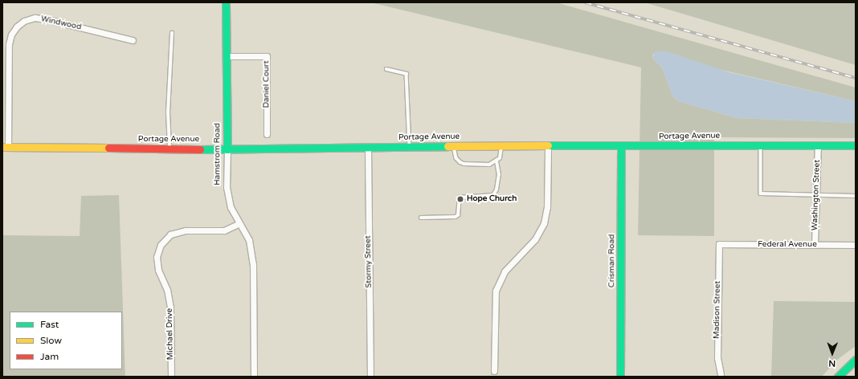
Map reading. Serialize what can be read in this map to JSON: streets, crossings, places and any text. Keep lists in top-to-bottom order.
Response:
{
  "streets": {
    "street": [
      "Windwood",
      "Daniel Court",
      "Portage Avenue",
      "Hamstrom Road",
      "Washington Street",
      "Federal Avenue",
      "Crisman Road",
      "Stormy Street",
      "Madison Street",
      "Michael Drive"
    ]
  },
  "crossings": [
    ["Windwood", "Portage Avenue"],
    ["Daniel Court", "Hamstrom Road"],
    ["Portage Avenue", "Hamstrom Road"],
    ["Portage Avenue", "Washington Street"],
    ["Portage Avenue", "Crisman Road"],
    ["Portage Avenue", "Stormy Street"],
    ["Hamstrom Road", "Michael Drive"],
    ["Washington Street", "Federal Avenue"],
    ["Federal Avenue", "Madison Street"]
  ],
  "places": ["Hope Church"],
  "legend": ["Fast", "Slow", "Jam"],
  "north": "bottom"
}
